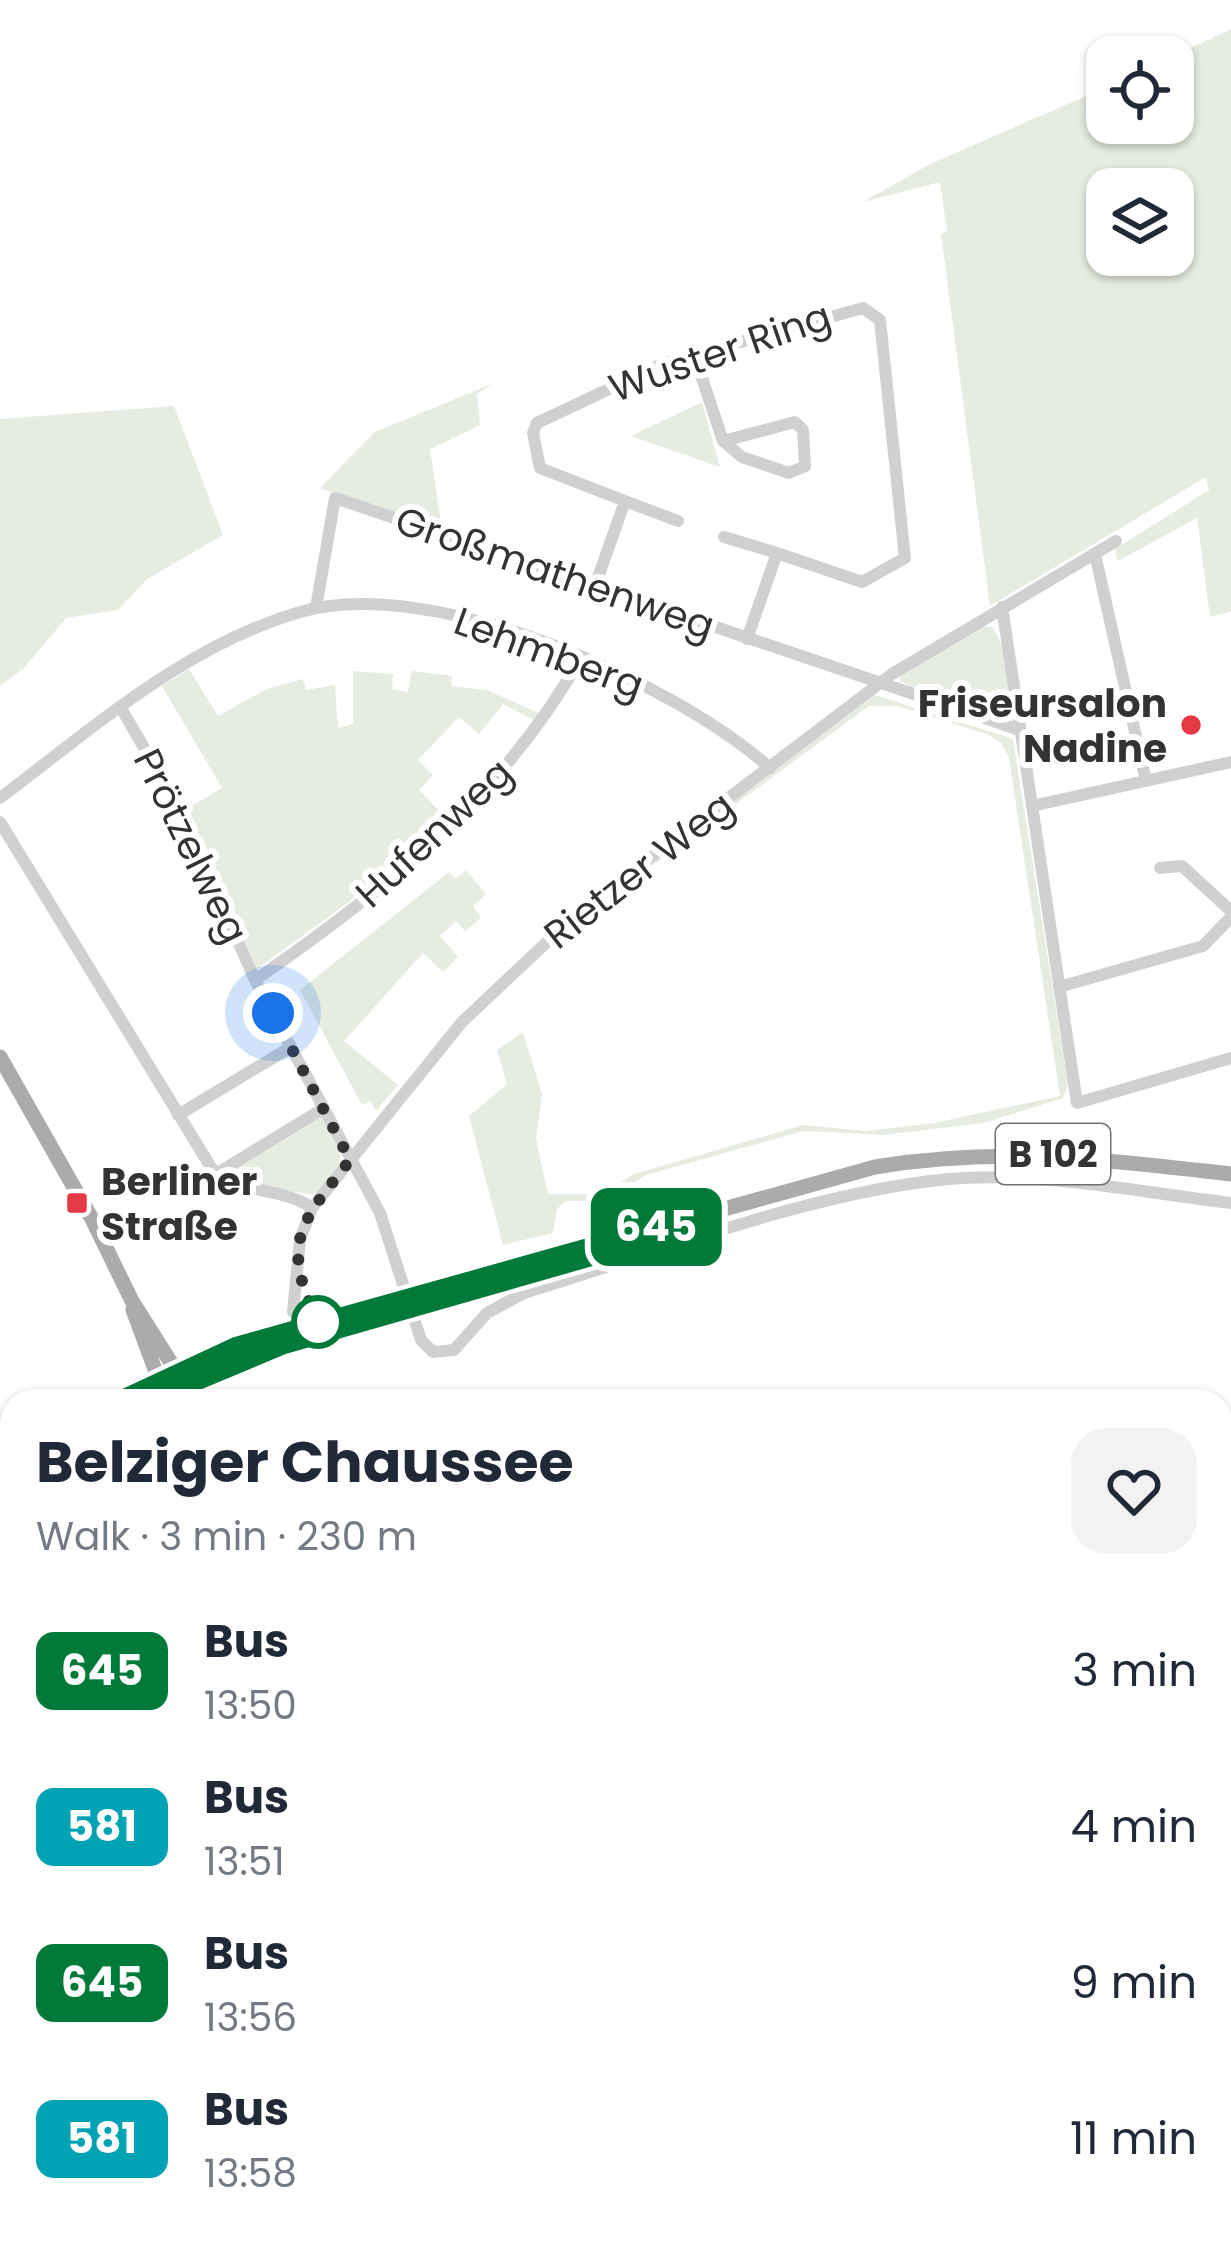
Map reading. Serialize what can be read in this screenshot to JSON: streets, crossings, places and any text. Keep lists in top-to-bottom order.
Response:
{
  "streets": {
    "main road": ["B 102"],
    "street": [
      "Wuster Ring",
      "Großmathenweg",
      "Lehmberg",
      "Hufenweg",
      "Prötzelweg",
      "Rietzer Weg"
    ]
  },
  "crossings": [
    ["Großmathenweg", "Lehmberg"],
    ["Großmathenweg", "Rietzer Weg"],
    ["Lehmberg", "Hufenweg"],
    ["Lehmberg", "Prötzelweg"],
    ["Lehmberg", "Rietzer Weg"],
    ["Hufenweg", "Prötzelweg"],
    ["Prötzelweg", "Rietzer Weg"],
    ["Prötzelweg", "B 102"]
  ],
  "places": {
    "other": ["Friseursalon Nadine"],
    "transit": ["Berliner Straße"]
  },
  "lines": ["bus line 645"],
  "page": {
    "on_map": "645",
    "heading": ["Belziger Chaussee", "Walk · 3 min · 230 m"],
    "list": [
      {
        "mark": "645",
        "name": "Bus",
        "note": "13:50",
        "value": "3 min"
      },
      {
        "mark": "581",
        "name": "Bus",
        "note": "13:51",
        "value": "4 min"
      },
      {
        "mark": "645",
        "name": "Bus",
        "note": "13:56",
        "value": "9 min"
      },
      {
        "mark": "581",
        "name": "Bus",
        "note": "13:58",
        "value": "11 min"
      }
    ]
  }
}
